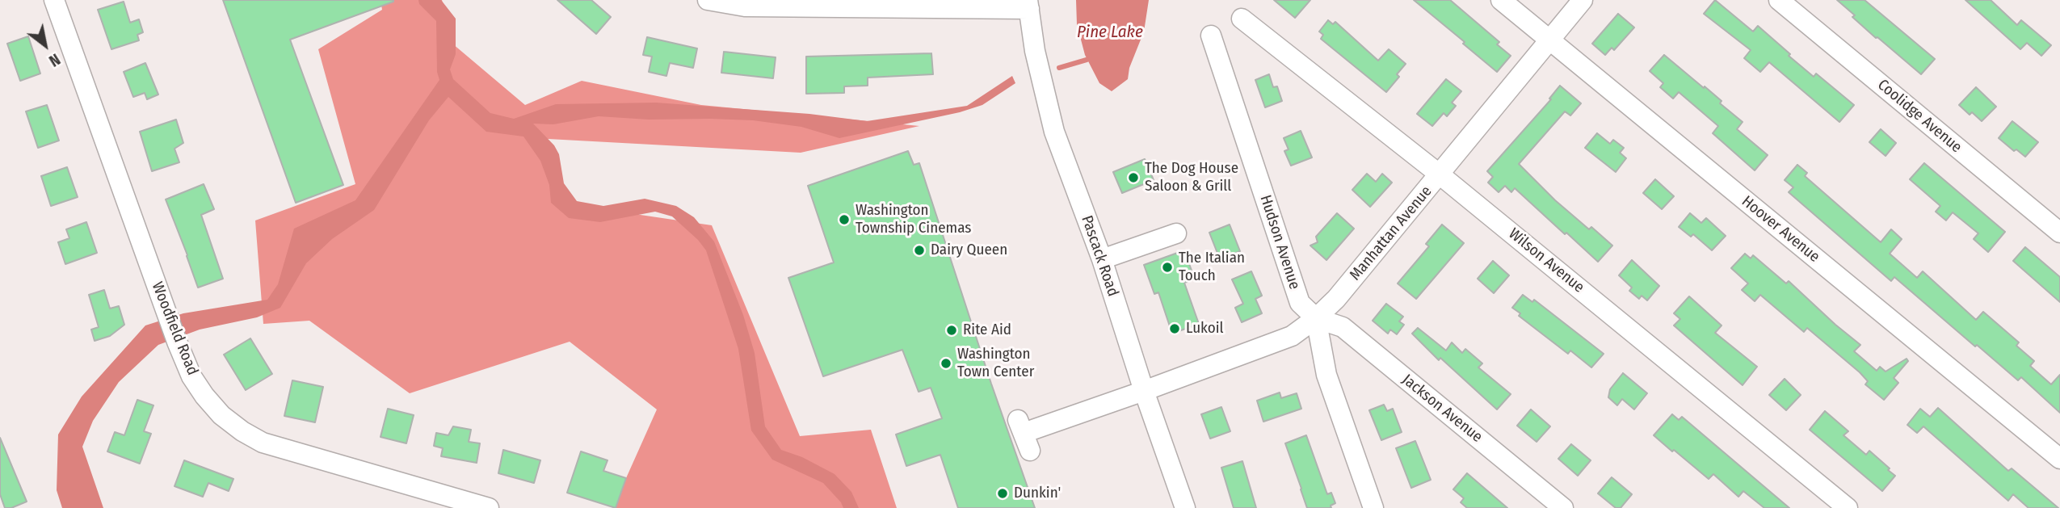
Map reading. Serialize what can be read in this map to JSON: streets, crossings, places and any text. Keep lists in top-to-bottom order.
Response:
{
  "streets": {
    "street": [
      "Coolidge Avenue",
      "Hoover Avenue",
      "Manhattan Avenue",
      "Hudson Avenue",
      "Pascack Road",
      "Wilson Avenue",
      "Woodfield Road",
      "Jackson Avenue"
    ]
  },
  "crossings": [
    ["Hoover Avenue", "Manhattan Avenue"],
    ["Manhattan Avenue", "Hudson Avenue"],
    ["Manhattan Avenue", "Pascack Road"],
    ["Manhattan Avenue", "Wilson Avenue"],
    ["Manhattan Avenue", "Jackson Avenue"],
    ["Hudson Avenue", "Jackson Avenue"]
  ],
  "water": ["Pine Lake"],
  "places": [
    "The Dog House Saloon & Grill",
    "Washington Township Cinemas",
    "Dairy Queen",
    "The Italian Touch",
    "Lukoil",
    "Rite Aid",
    "Washington Town Center",
    "Dunkin'"
  ],
  "north": "bottom right"
}
